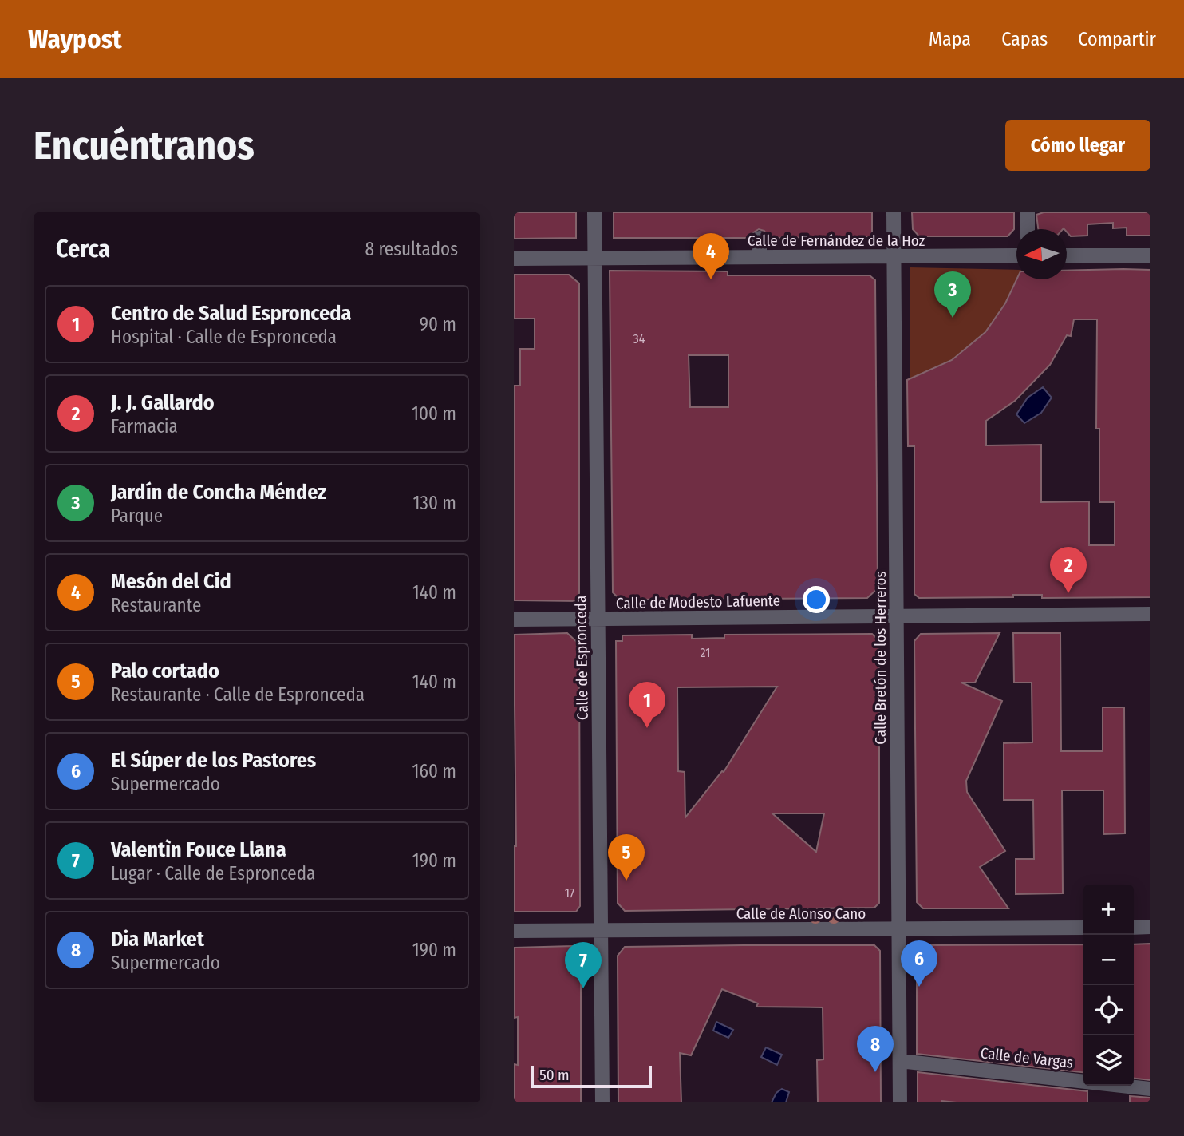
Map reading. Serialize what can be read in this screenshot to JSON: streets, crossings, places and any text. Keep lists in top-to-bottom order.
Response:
{
  "streets": {
    "street": [
      "Calle de Fernández de la Hoz",
      "Calle de Modesto Lafuente",
      "Calle de Espronceda",
      "Calle Bretón de los Herreros",
      "Calle de Alonso Cano",
      "Calle de Vargas"
    ]
  },
  "crossings": [
    ["Calle de Fernández de la Hoz", "Calle de Espronceda"],
    ["Calle de Fernández de la Hoz", "Calle Bretón de los Herreros"],
    ["Calle de Modesto Lafuente", "Calle de Espronceda"],
    ["Calle de Modesto Lafuente", "Calle Bretón de los Herreros"],
    ["Calle de Espronceda", "Calle de Alonso Cano"],
    ["Calle Bretón de los Herreros", "Calle de Alonso Cano"],
    ["Calle Bretón de los Herreros", "Calle de Vargas"]
  ],
  "house_numbers": ["34", "21", "17"],
  "scale_bar": "50 m",
  "north": "left",
  "page": {
    "header": "Waypost",
    "nav": ["Mapa", "Capas", "Compartir"],
    "buttons": "Cómo llegar",
    "title": "Encuéntranos",
    "heading": ["Cerca", "8 resultados"],
    "pins": [
      "4",
      "3",
      "2",
      "1",
      "5",
      "6",
      "7",
      "8"
    ],
    "list": [
      {
        "mark": "1",
        "name": "Centro de Salud Espronceda",
        "note": "Hospital · Calle de Espronceda",
        "value": "90 m"
      },
      {
        "mark": "2",
        "name": "J. J. Gallardo",
        "note": "Farmacia",
        "value": "100 m"
      },
      {
        "mark": "3",
        "name": "Jardín de Concha Méndez",
        "note": "Parque",
        "value": "130 m"
      },
      {
        "mark": "4",
        "name": "Mesón del Cid",
        "note": "Restaurante",
        "value": "140 m"
      },
      {
        "mark": "5",
        "name": "Palo cortado",
        "note": "Restaurante · Calle de Espronceda",
        "value": "140 m"
      },
      {
        "mark": "6",
        "name": "El Súper de los Pastores",
        "note": "Supermercado",
        "value": "160 m"
      },
      {
        "mark": "7",
        "name": "Valentìn Fouce Llana",
        "note": "Lugar · Calle de Espronceda",
        "value": "190 m"
      },
      {
        "mark": "8",
        "name": "Dia Market",
        "note": "Supermercado",
        "value": "190 m"
      }
    ],
    "map_buttons": ["+", "−"],
    "scale": "50 m"
  }
}
